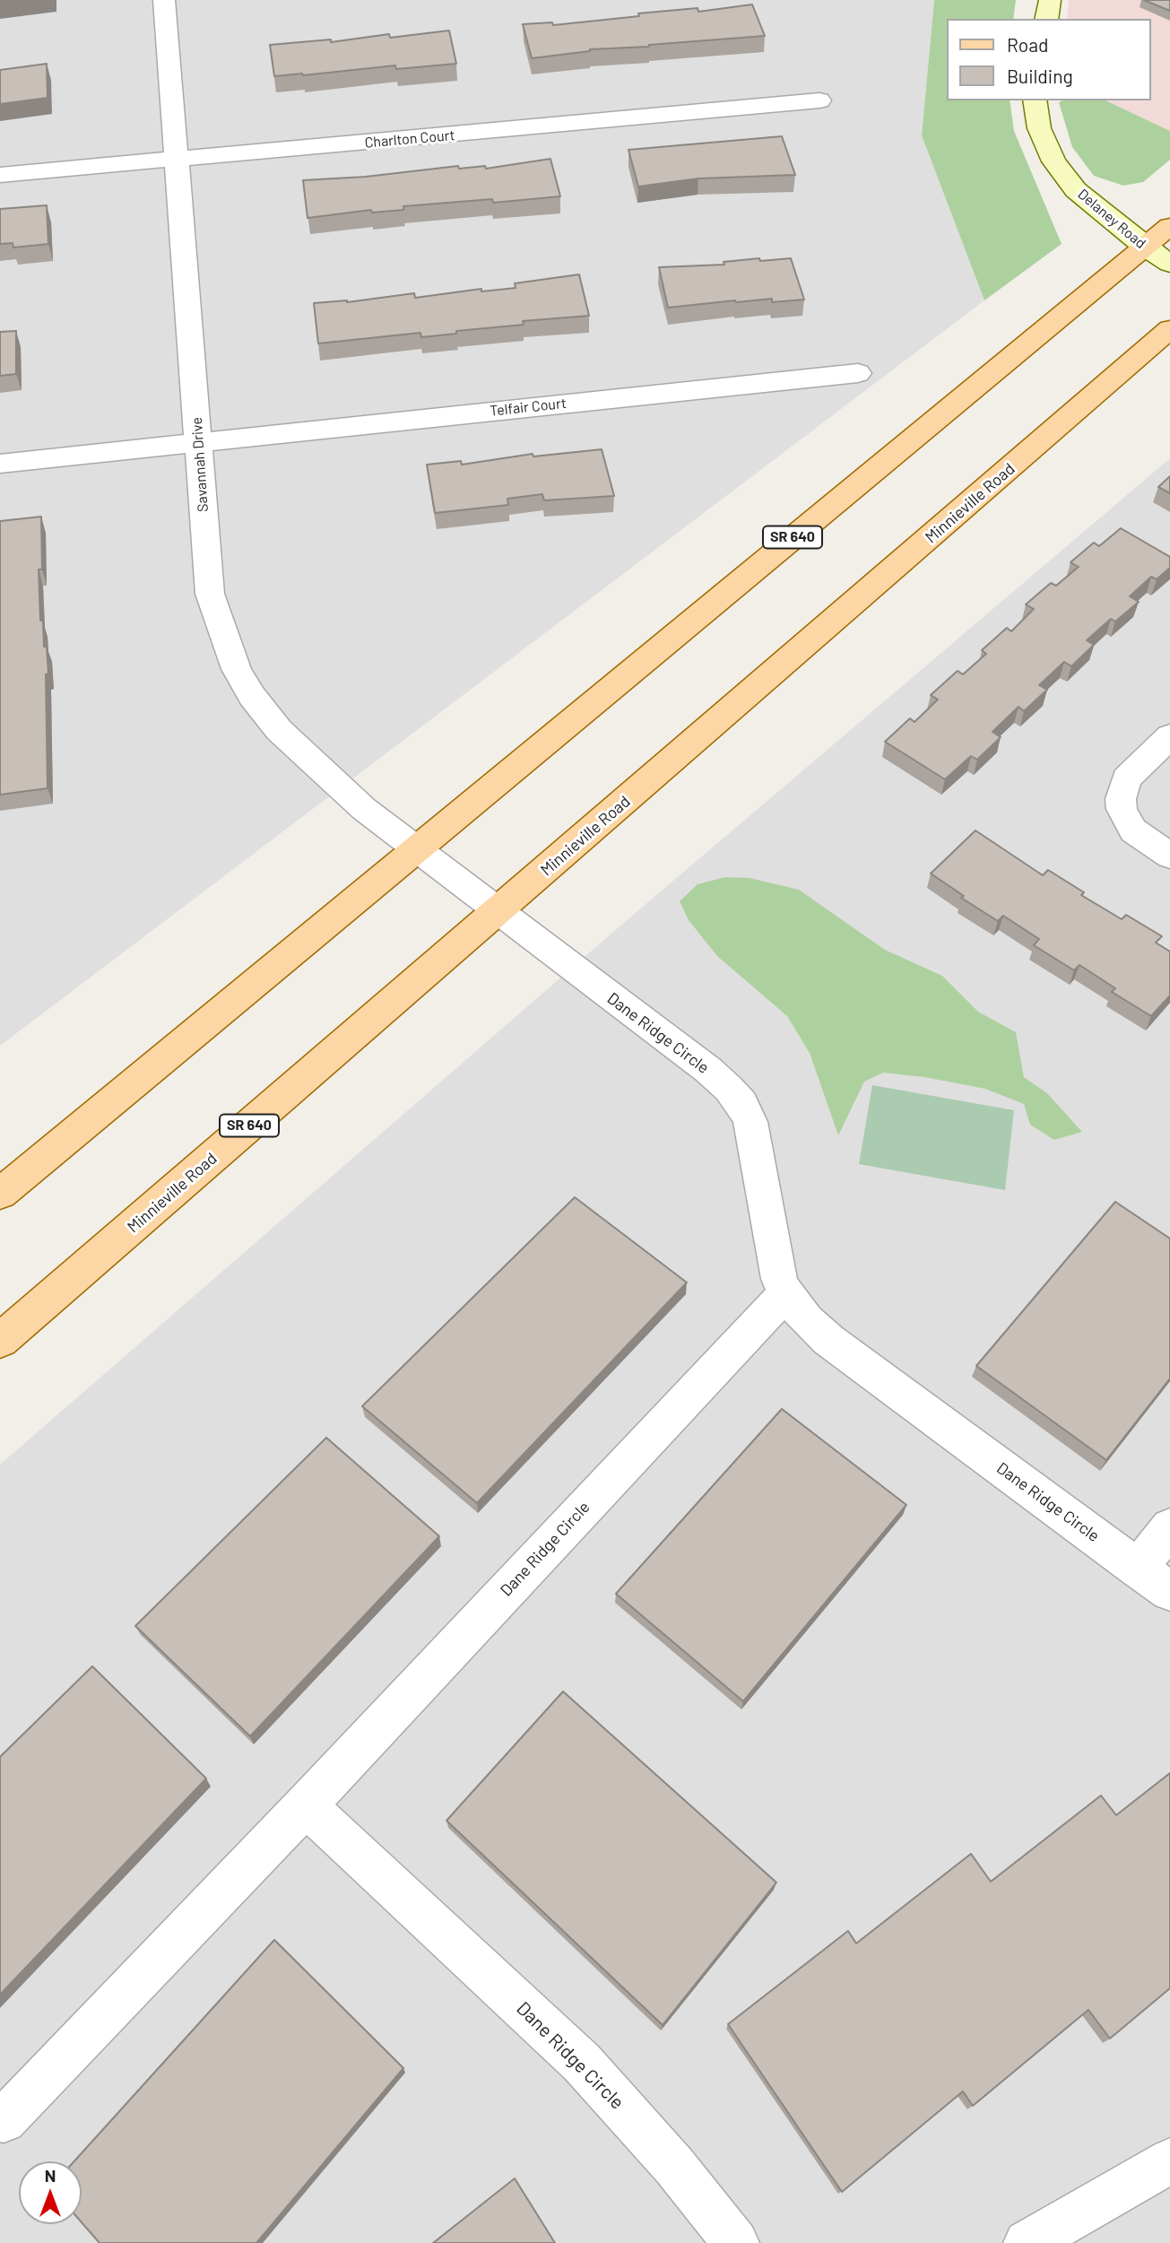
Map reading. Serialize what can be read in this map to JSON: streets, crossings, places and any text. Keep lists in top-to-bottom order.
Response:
{
  "streets": {
    "main road": ["Minnieville Road", "SR 640"],
    "street": [
      "Charlton Court",
      "Delaney Road",
      "Telfair Court",
      "Savannah Drive",
      "Dane Ridge Circle"
    ]
  },
  "crossings": [
    ["Charlton Court", "Savannah Drive"],
    ["Delaney Road", "SR 640"],
    ["Telfair Court", "Savannah Drive"],
    ["Savannah Drive", "SR 640"],
    ["Savannah Drive", "Dane Ridge Circle"],
    ["Minnieville Road", "Dane Ridge Circle"],
    ["SR 640", "Dane Ridge Circle"]
  ],
  "legend": ["Road", "Building"],
  "north": "top"
}
